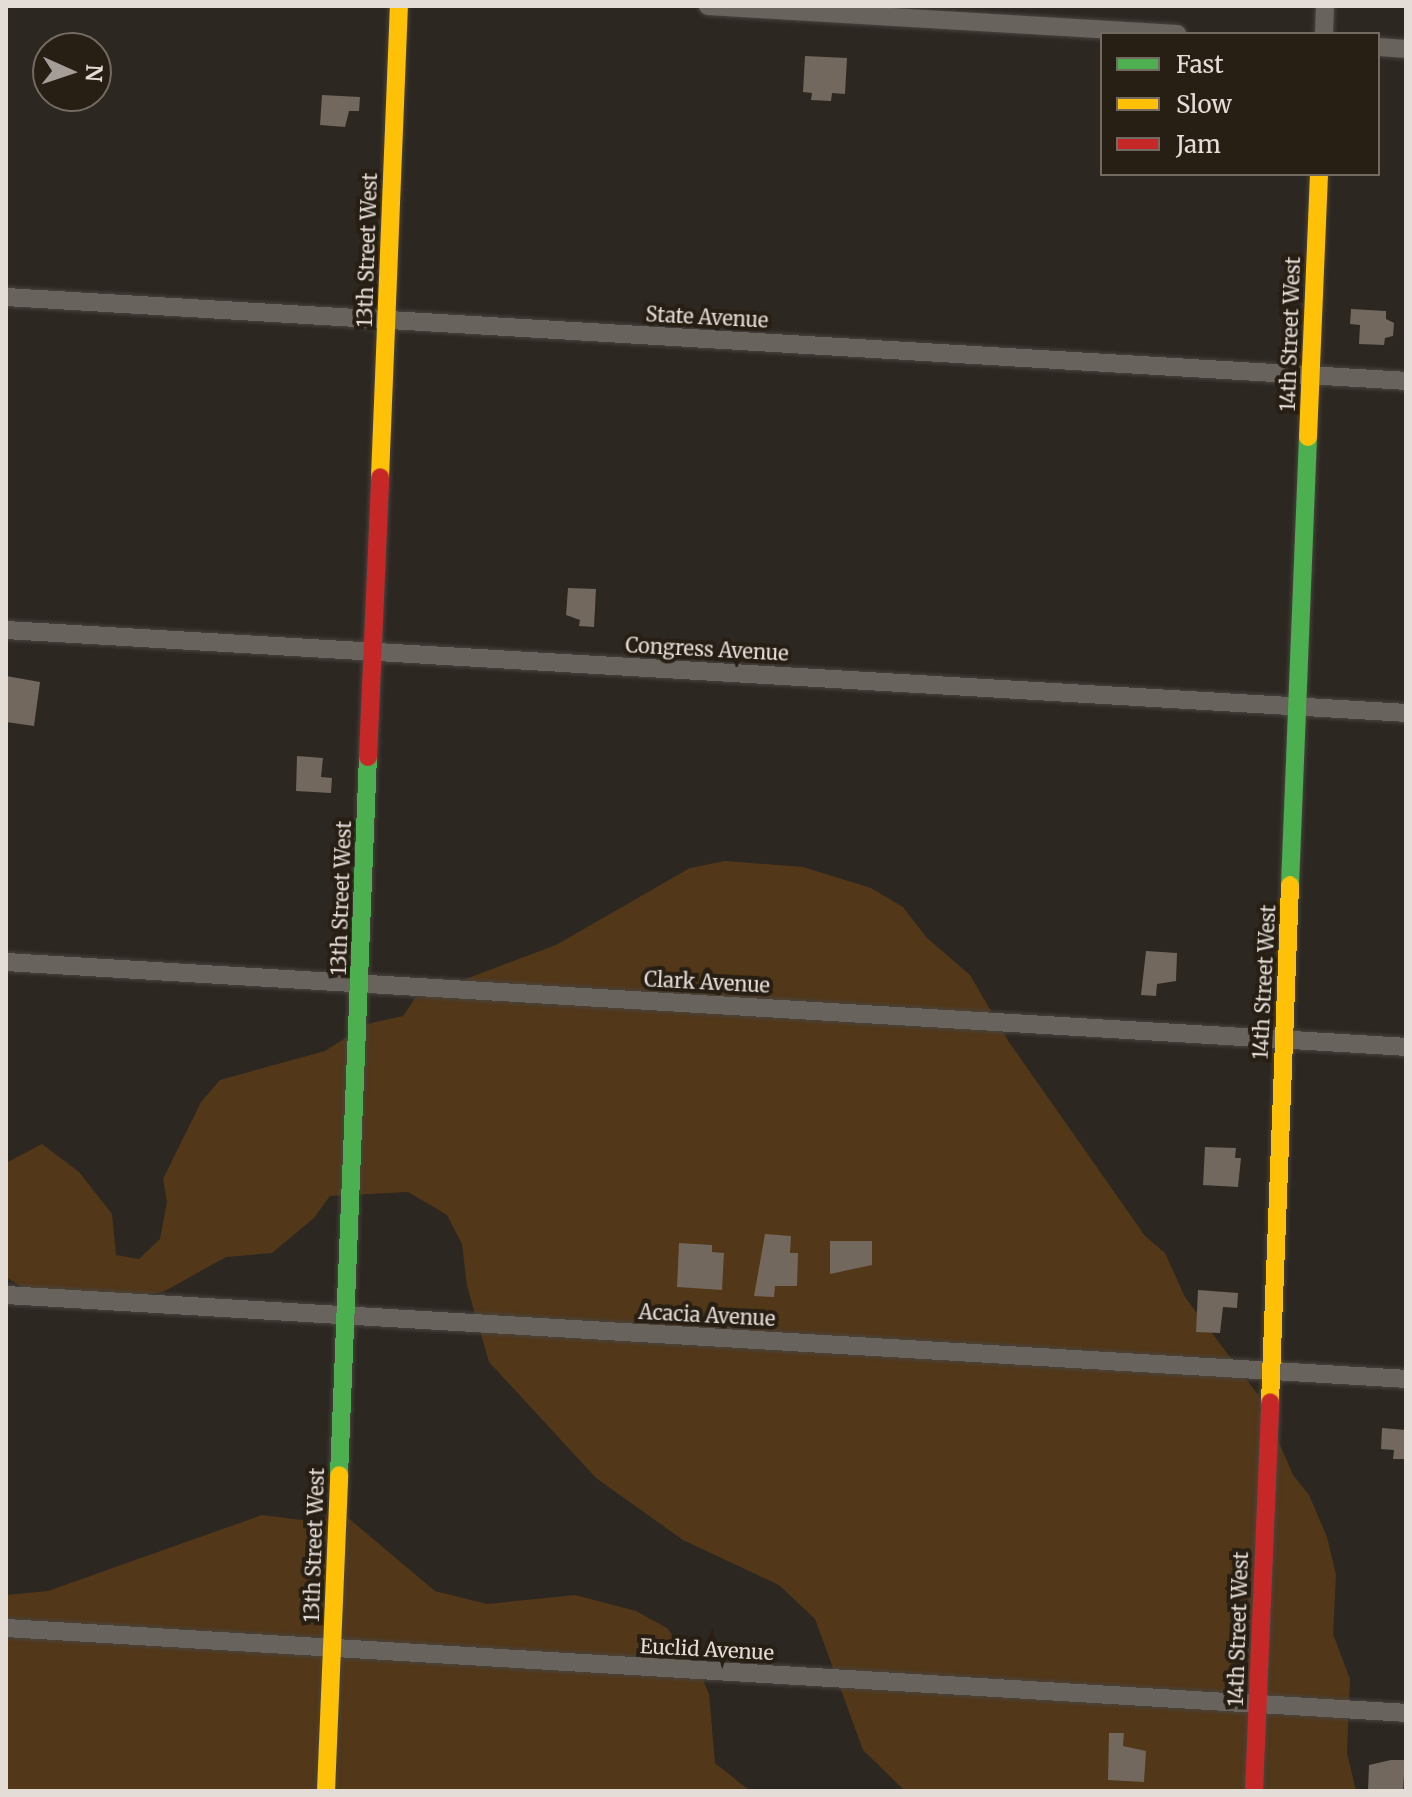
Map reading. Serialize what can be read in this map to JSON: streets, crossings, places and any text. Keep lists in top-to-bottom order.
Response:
{
  "streets": {
    "street": [
      "13th Street West",
      "State Avenue",
      "14th Street West",
      "Congress Avenue",
      "Clark Avenue",
      "Acacia Avenue",
      "Euclid Avenue"
    ]
  },
  "crossings": [
    ["13th Street West", "State Avenue"],
    ["13th Street West", "Congress Avenue"],
    ["13th Street West", "Clark Avenue"],
    ["13th Street West", "Acacia Avenue"],
    ["13th Street West", "Euclid Avenue"],
    ["State Avenue", "14th Street West"],
    ["14th Street West", "Congress Avenue"],
    ["14th Street West", "Clark Avenue"],
    ["14th Street West", "Acacia Avenue"],
    ["14th Street West", "Euclid Avenue"]
  ],
  "legend": ["Fast", "Slow", "Jam"],
  "north": "right"
}
